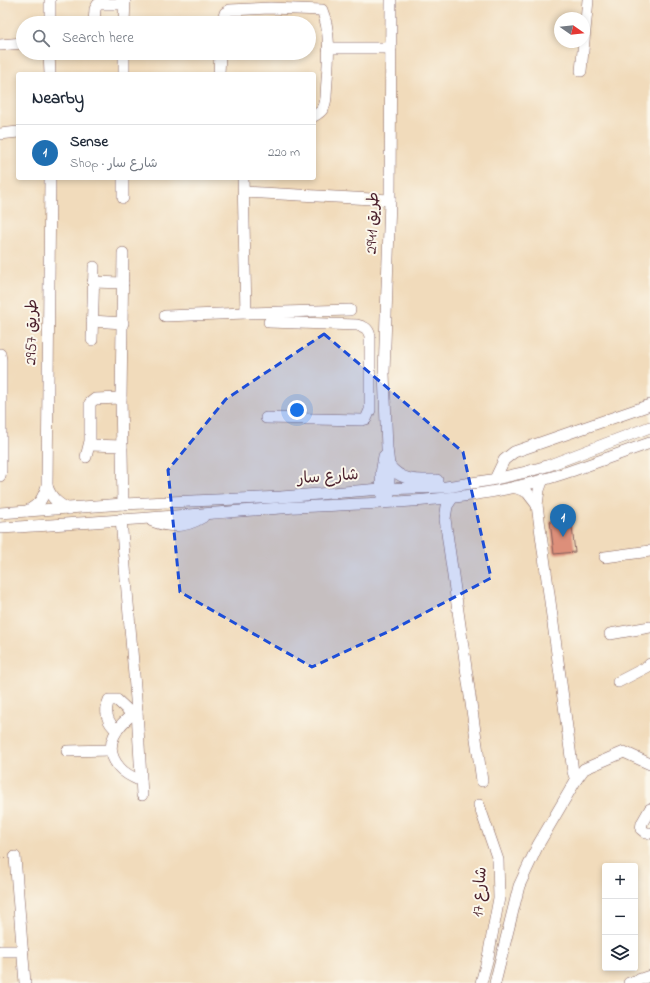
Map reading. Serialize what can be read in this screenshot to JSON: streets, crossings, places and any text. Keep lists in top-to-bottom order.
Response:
{
  "streets": {
    "street": [
      "طريق 2941",
      "طريق 2957",
      "شارع سار",
      "شارع 17"
    ]
  },
  "crossings": [
    ["طريق 2941", "شارع سار"],
    ["طريق 2957", "شارع سار"]
  ],
  "north": "right",
  "page": {
    "search": "Search here",
    "heading": "Nearby",
    "list": [
      {
        "mark": "1",
        "name": "Sense",
        "note": "Shop · شارع سار",
        "value": "220 m"
      }
    ],
    "pins": "1",
    "map_buttons": ["+", "−"]
  }
}
